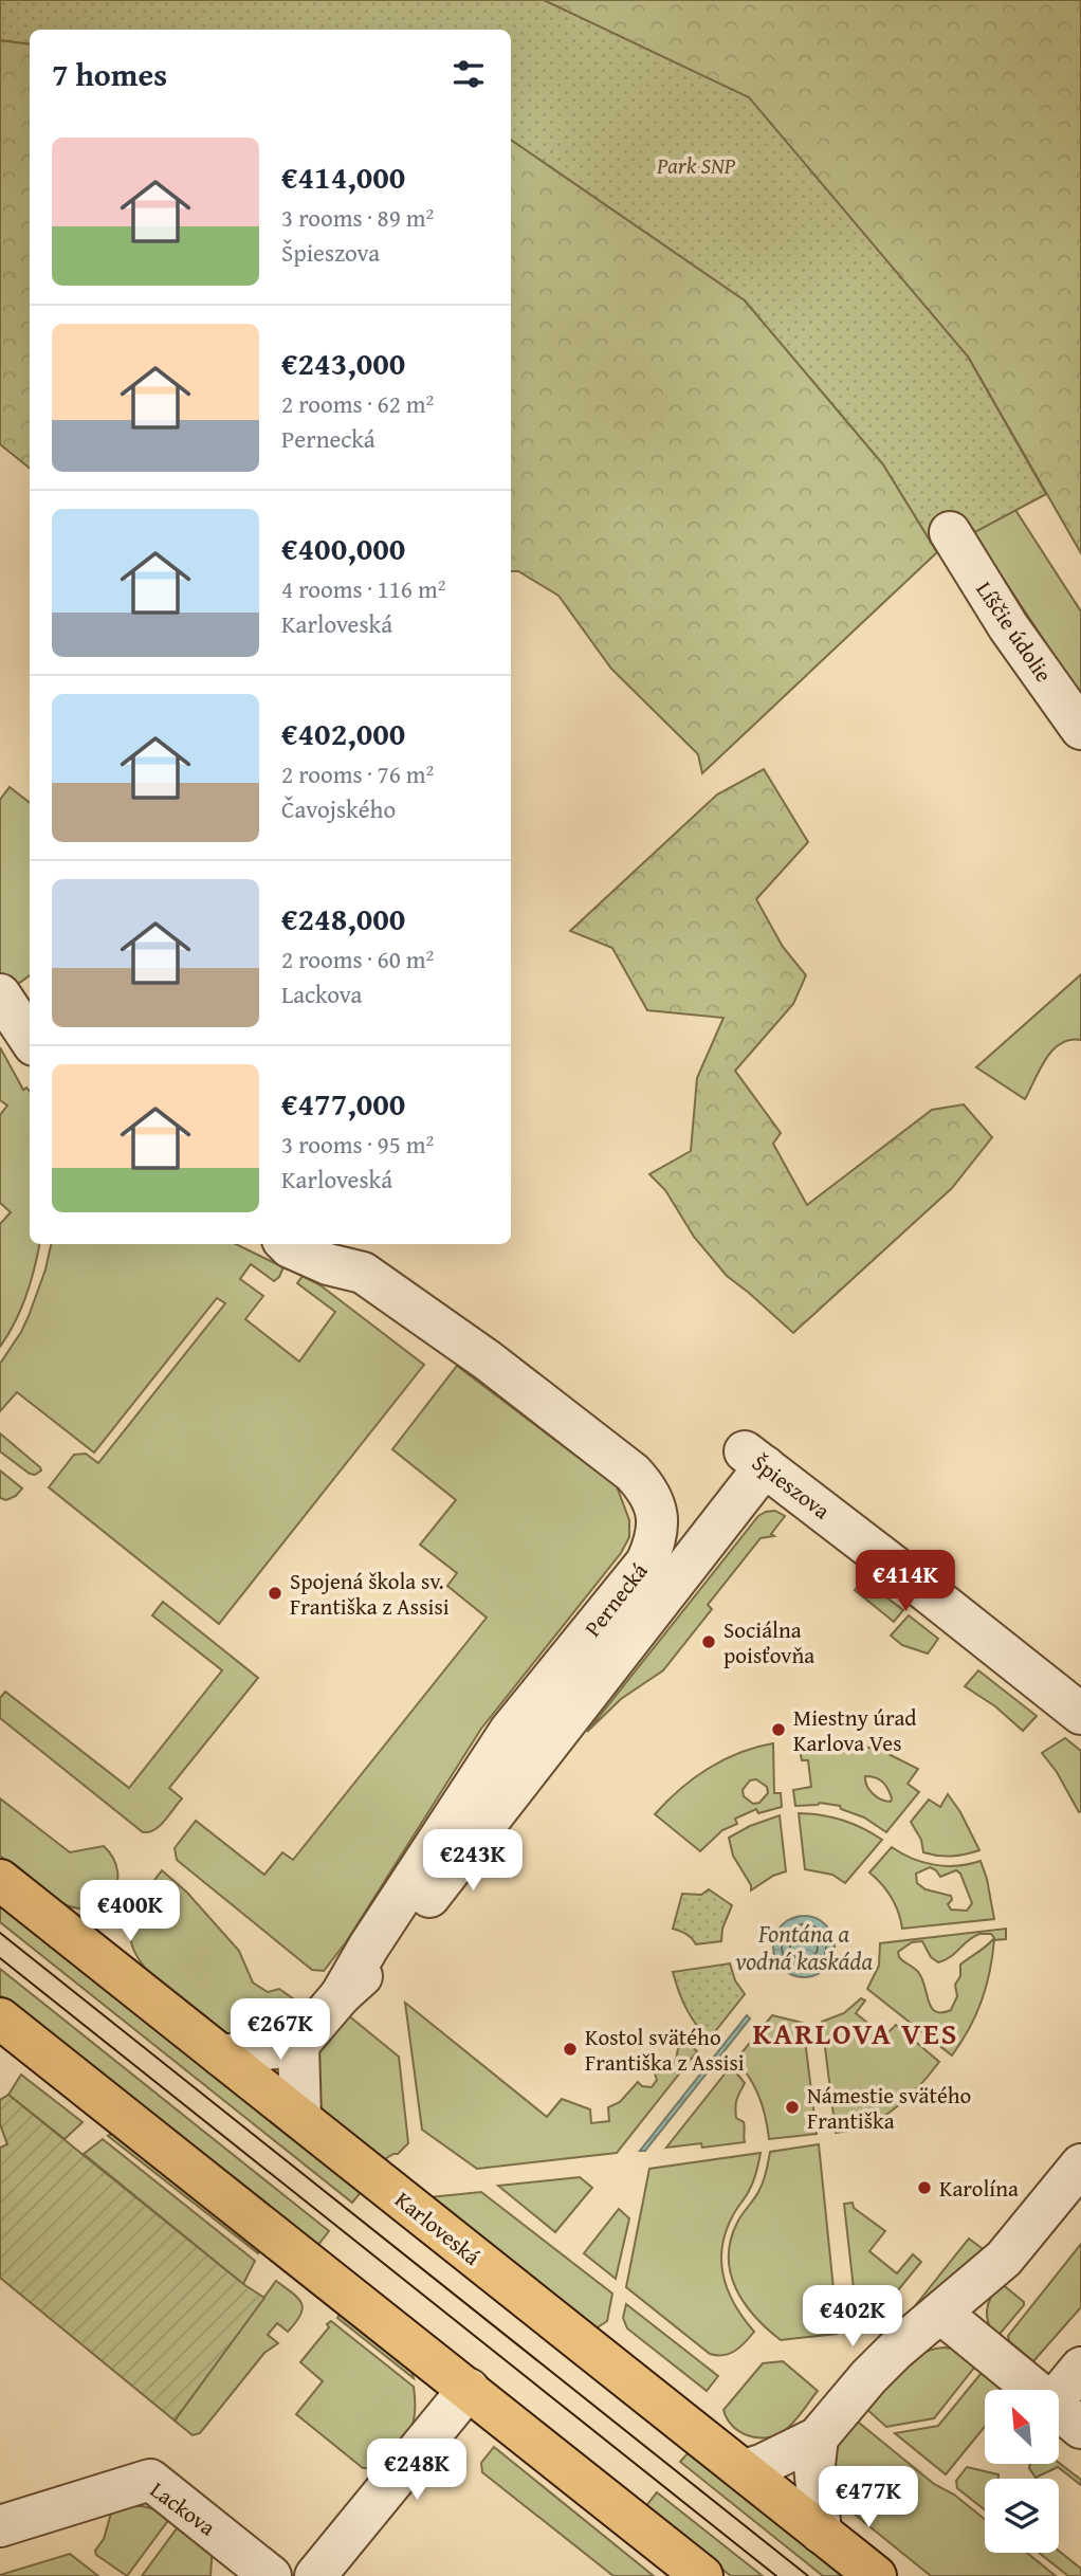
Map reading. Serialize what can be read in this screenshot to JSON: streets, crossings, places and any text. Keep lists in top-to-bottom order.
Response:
{
  "streets": {
    "main road": ["Karloveská"],
    "street": [
      "Líščie údolie",
      "Špieszova",
      "Pernecká",
      "Lackova"
    ]
  },
  "crossings": [
    ["Špieszova", "Pernecká"]
  ],
  "districts": ["KARLOVA VES"],
  "water": ["Fontána a vodná kaskáda"],
  "parks": ["Park SNP"],
  "places": [
    "Spojená škola sv. Františka z Assisi",
    "Sociálna poisťovňa",
    "Miestny úrad Karlova Ves",
    "Kostol svätého Františka z Assisi",
    "Námestie svätého Františka",
    "Karolína"
  ],
  "north": "top left",
  "page": {
    "heading": "7 homes",
    "list": [
      {
        "name": "€414,000",
        "note": "3 rooms · 89 m² · Špieszova"
      },
      {
        "name": "€243,000",
        "note": "2 rooms · 62 m² · Pernecká"
      },
      {
        "name": "€400,000",
        "note": "4 rooms · 116 m² · Karloveská"
      },
      {
        "name": "€402,000",
        "note": "2 rooms · 76 m² · Čavojského"
      },
      {
        "name": "€248,000",
        "note": "2 rooms · 60 m² · Lackova"
      },
      {
        "name": "€477,000",
        "note": "3 rooms · 95 m² · Karloveská"
      }
    ],
    "price": [
      "€414K",
      "€243K",
      "€400K",
      "€267K",
      "€402K",
      "€248K",
      "€477K"
    ]
  }
}
